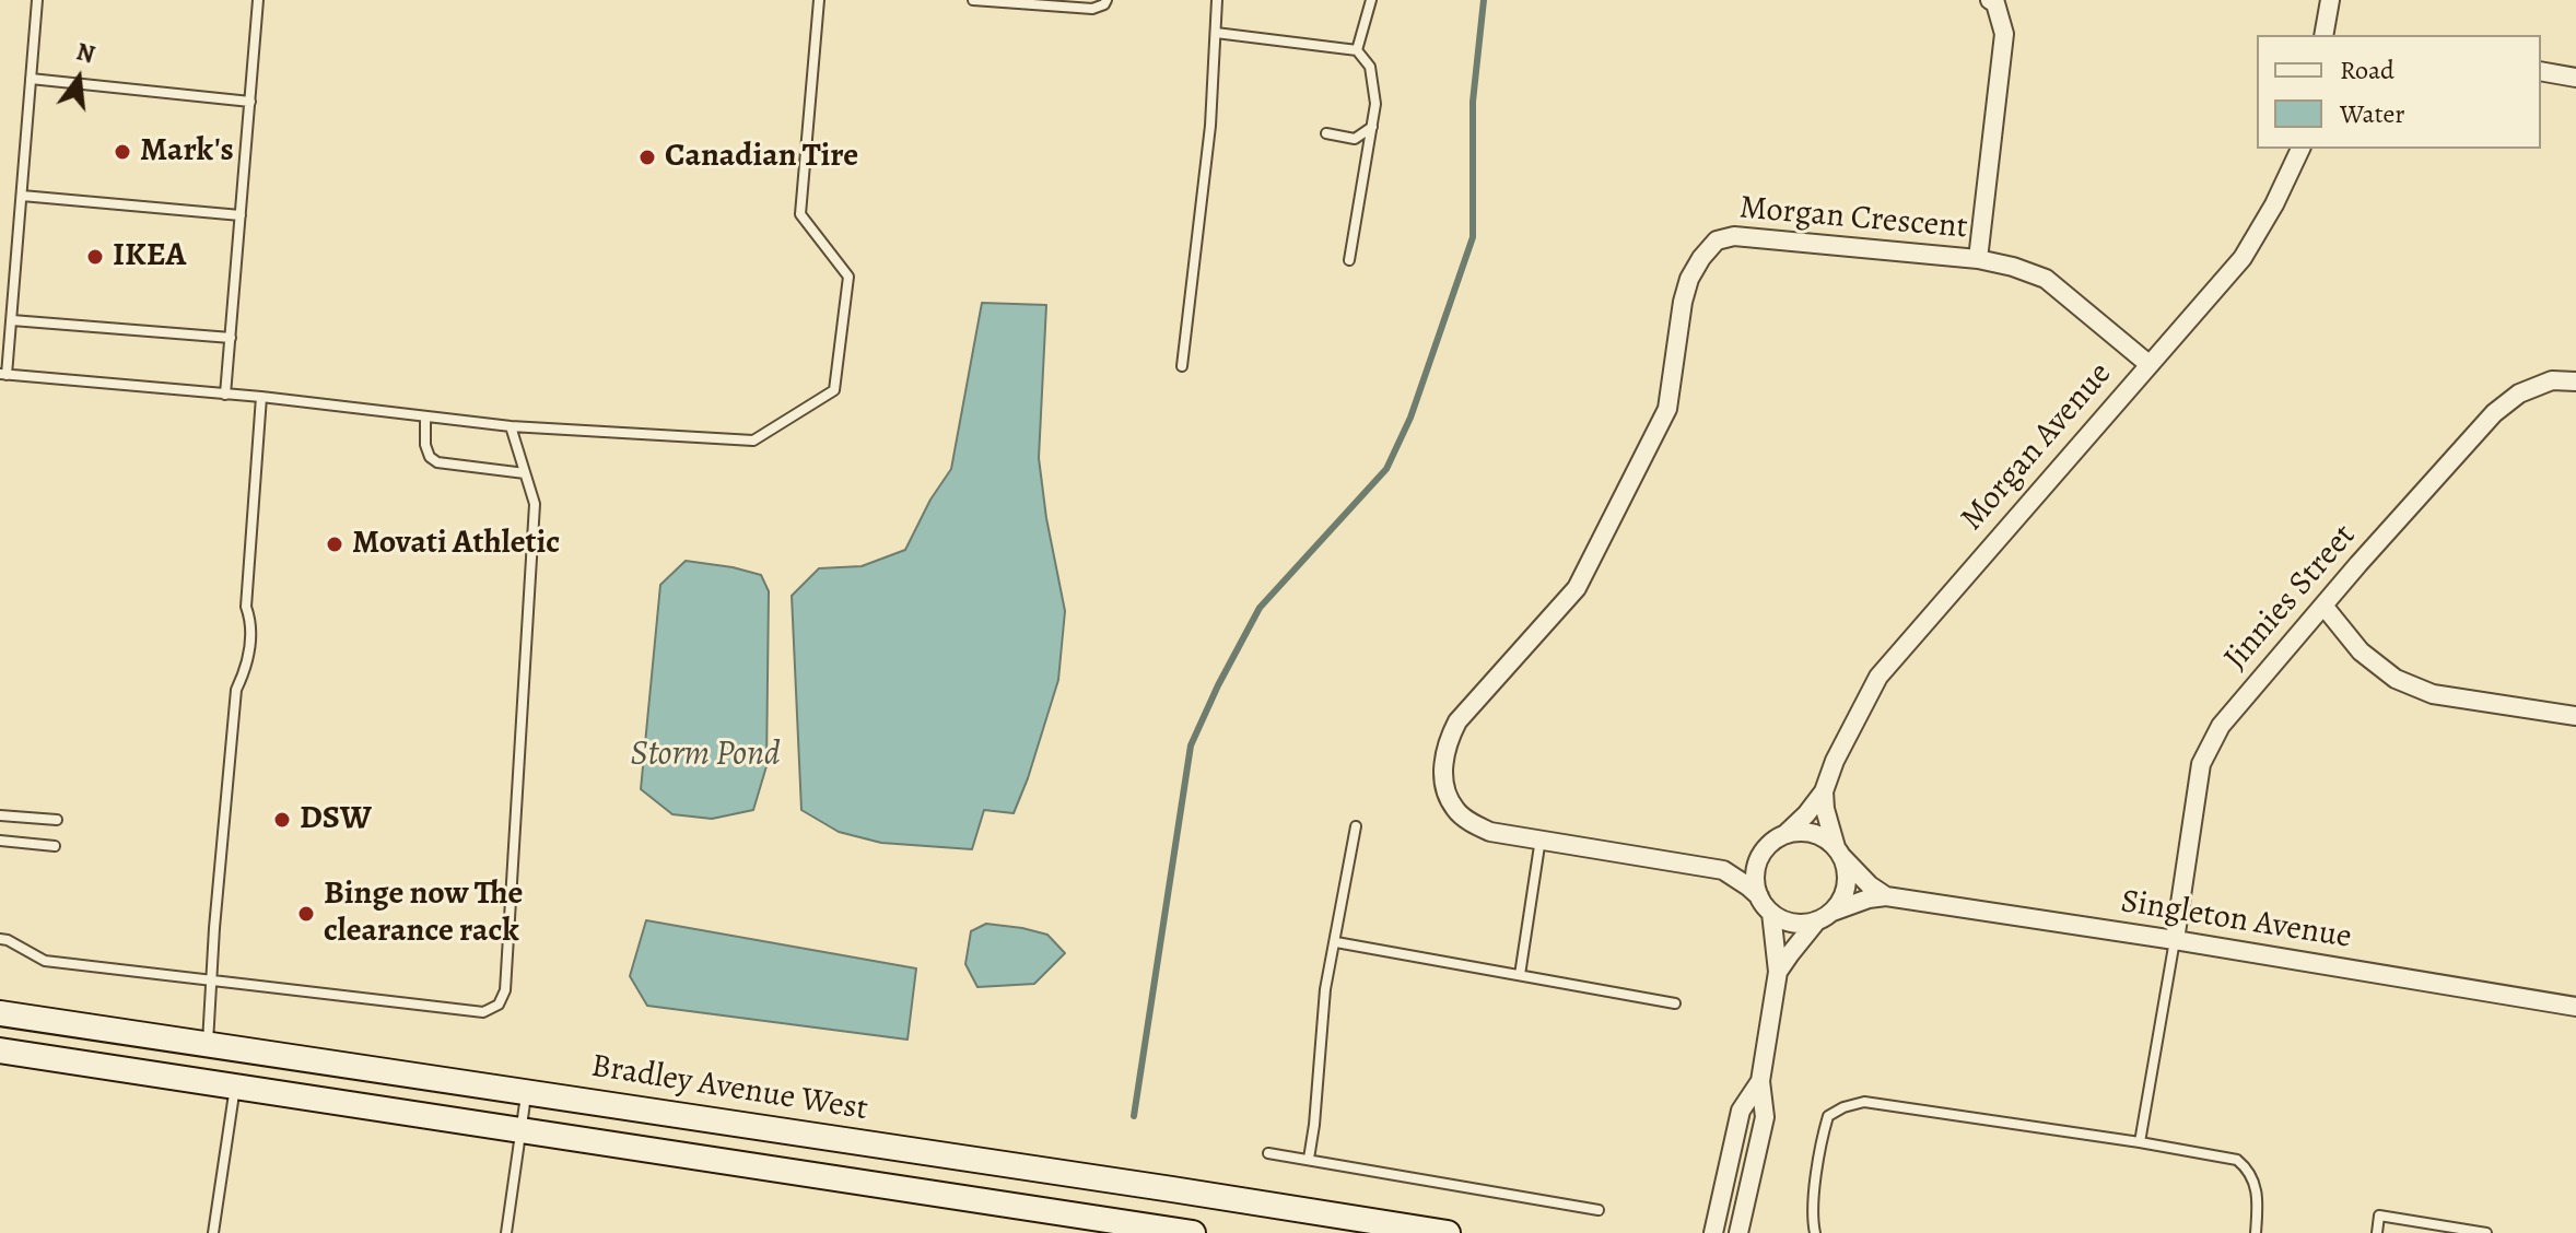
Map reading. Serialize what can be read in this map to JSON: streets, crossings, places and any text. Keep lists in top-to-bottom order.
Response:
{
  "streets": {
    "main road": ["Bradley Avenue West"],
    "street": [
      "Morgan Crescent",
      "Morgan Avenue",
      "Jinnies Street",
      "Singleton Avenue"
    ]
  },
  "crossings": [
    ["Morgan Crescent", "Morgan Avenue"],
    ["Morgan Crescent", "Singleton Avenue"],
    ["Morgan Avenue", "Singleton Avenue"],
    ["Jinnies Street", "Singleton Avenue"]
  ],
  "water": ["Storm Pond"],
  "places": [
    "Mark's",
    "Canadian Tire",
    "IKEA",
    "Movati Athletic",
    "DSW",
    "Binge now The clearance rack"
  ],
  "legend": ["Road", "Water"],
  "north": "top"
}
